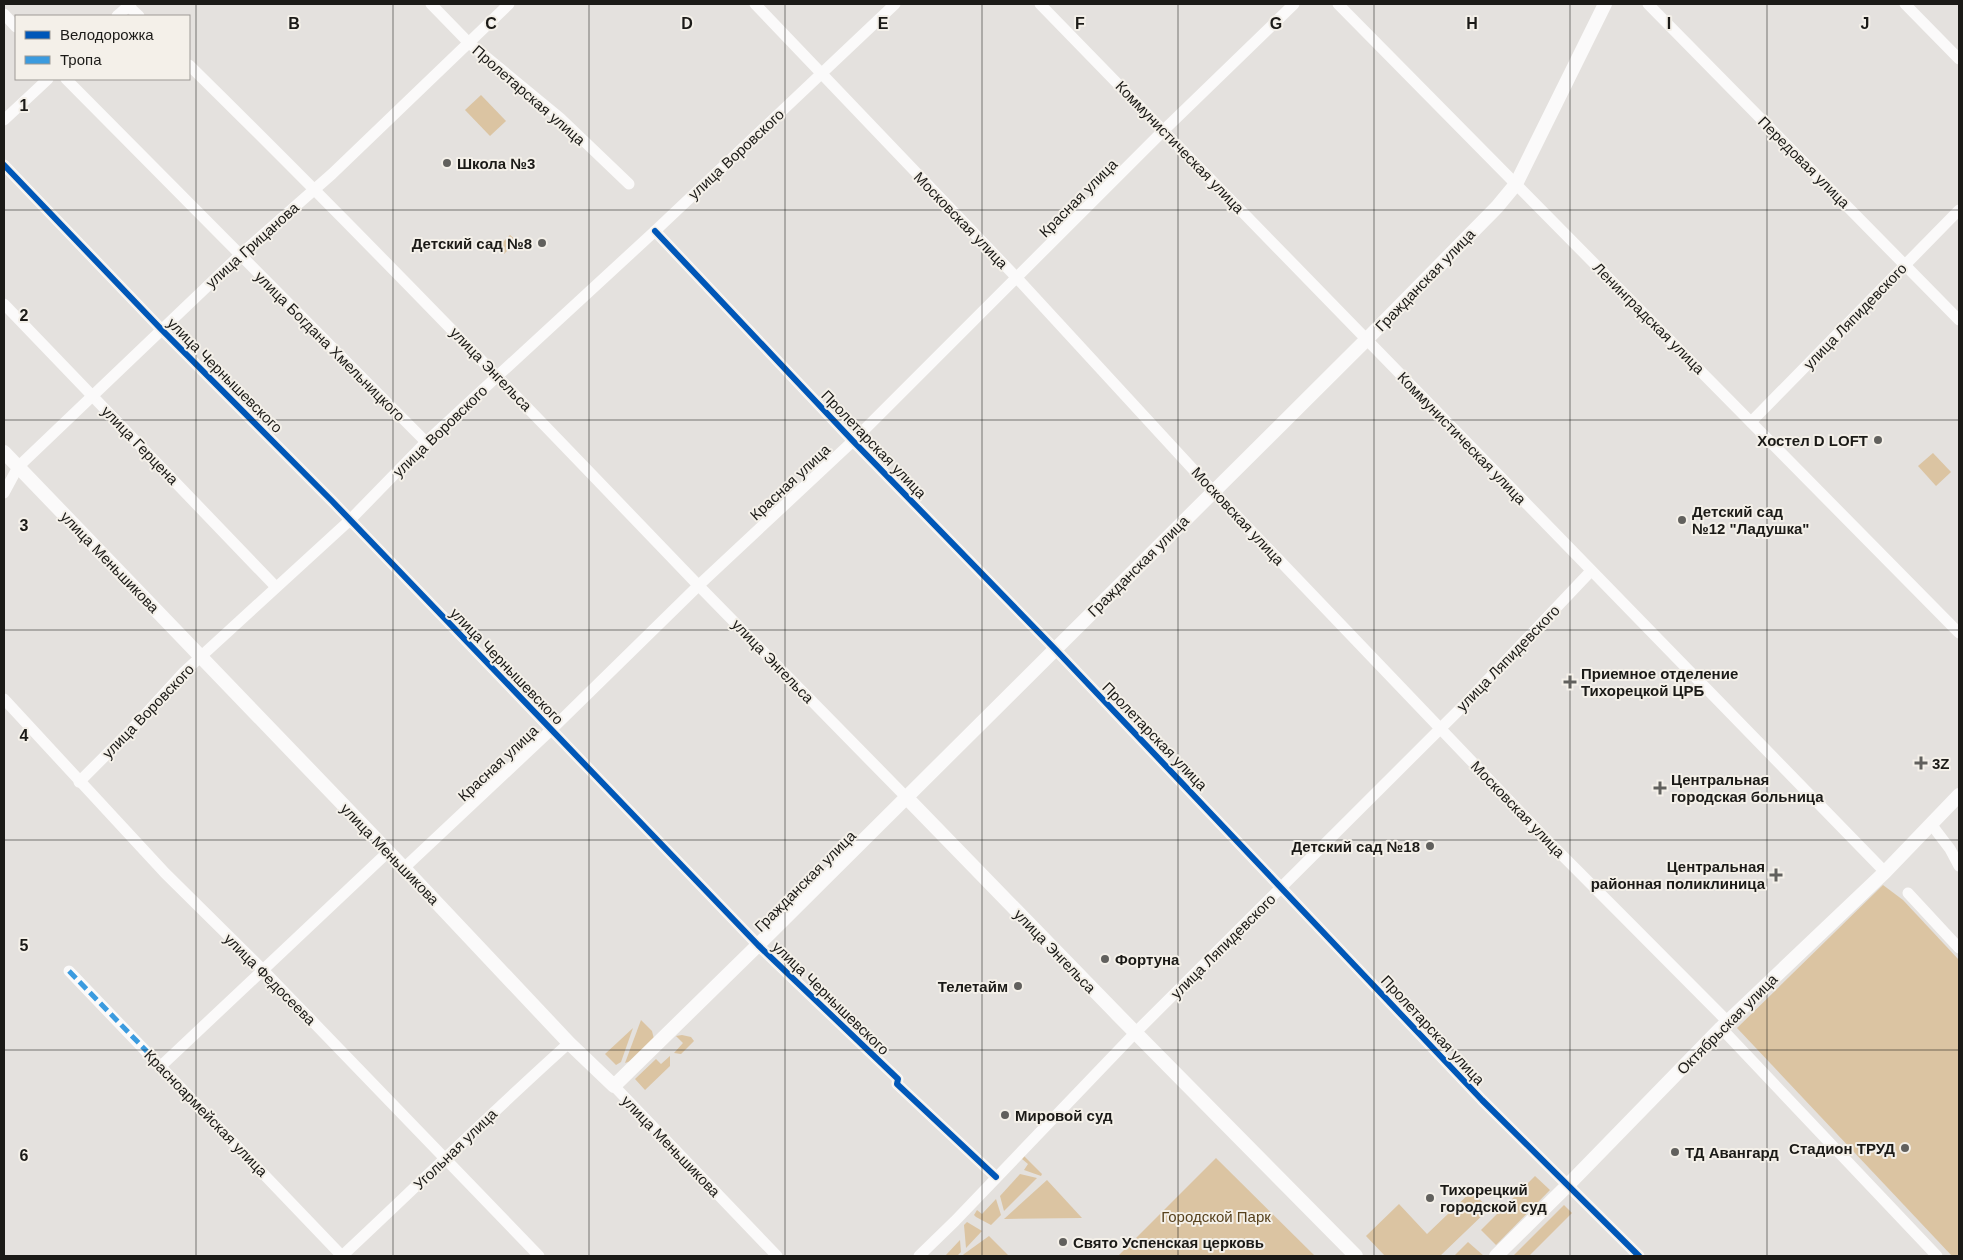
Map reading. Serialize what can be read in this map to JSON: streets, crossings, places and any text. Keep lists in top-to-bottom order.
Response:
{
  "streets": {
    "main road": [
      "Гражданская улица",
      "улица Энгельса",
      "улица Меньшикова",
      "Октябрьская улица"
    ],
    "street": [
      "Пролетарская улица",
      "Коммунистическая улица",
      "улица Воровского",
      "Передовая улица",
      "Красная улица",
      "Московская улица",
      "улица Грицанова",
      "улица Ляпидевского",
      "Ленинградская улица",
      "улица Богдана Хмельницкого",
      "улица Чернышевского",
      "улица Герцена",
      "улица Федосеева",
      "Красноармейская улица",
      "Угольная улица"
    ]
  },
  "crossings": [
    ["Пролетарская улица", "улица Воровского"],
    ["Пролетарская улица", "Красная улица"],
    ["Пролетарская улица", "улица Грицанова"],
    ["Пролетарская улица", "Гражданская улица"],
    ["Пролетарская улица", "улица Ляпидевского"],
    ["Пролетарская улица", "Октябрьская улица"],
    ["Коммунистическая улица", "Красная улица"],
    ["Коммунистическая улица", "Гражданская улица"],
    ["Коммунистическая улица", "улица Ляпидевского"],
    ["Коммунистическая улица", "Октябрьская улица"],
    ["улица Воровского", "Московская улица"],
    ["улица Воровского", "улица Богдана Хмельницкого"],
    ["улица Воровского", "улица Энгельса"],
    ["улица Воровского", "улица Чернышевского"],
    ["улица Воровского", "улица Герцена"],
    ["улица Воровского", "улица Меньшикова"],
    ["улица Воровского", "улица Федосеева"],
    ["Передовая улица", "улица Ляпидевского"],
    ["Красная улица", "Московская улица"],
    ["Красная улица", "улица Энгельса"],
    ["Красная улица", "улица Чернышевского"],
    ["Красная улица", "улица Меньшикова"],
    ["Московская улица", "Гражданская улица"],
    ["Московская улица", "улица Ляпидевского"],
    ["Московская улица", "Октябрьская улица"],
    ["улица Грицанова", "улица Богдана Хмельницкого"],
    ["улица Грицанова", "улица Энгельса"],
    ["улица Грицанова", "улица Чернышевского"],
    ["улица Грицанова", "улица Герцена"],
    ["улица Грицанова", "улица Меньшикова"],
    ["Гражданская улица", "Ленинградская улица"],
    ["Гражданская улица", "улица Энгельса"],
    ["Гражданская улица", "улица Чернышевского"],
    ["Гражданская улица", "улица Меньшикова"],
    ["улица Ляпидевского", "Ленинградская улица"],
    ["улица Ляпидевского", "улица Энгельса"],
    ["улица Ляпидевского", "улица Чернышевского"],
    ["улица Меньшикова", "Угольная улица"],
    ["улица Федосеева", "Угольная улица"],
    ["Красноармейская улица", "Угольная улица"]
  ],
  "parks": ["Городской Парк"],
  "places": {
    "other": [
      "Школа №3",
      "Детский сад №8",
      "Хостел D LOFT",
      "Детский сад №12 \"Ладушка\"",
      "Детский сад №18",
      "Фортуна",
      "Телетайм",
      "Мировой суд",
      "Стадион ТРУД",
      "ТД Авангард",
      "Тихорецкий городской суд",
      "Свято Успенская церковь"
    ],
    "health": [
      "Приемное отделение Тихорецкой ЦРБ",
      "3Z",
      "Центральная городская больница",
      "Центральная районная поликлиница"
    ]
  },
  "legend": ["Велодорожка", "Тропа"],
  "grid": {
    "columns": [
      "B",
      "C",
      "D",
      "E",
      "F",
      "G",
      "H",
      "I",
      "J"
    ],
    "rows": [
      "1",
      "2",
      "3",
      "4",
      "5",
      "6"
    ]
  }
}
